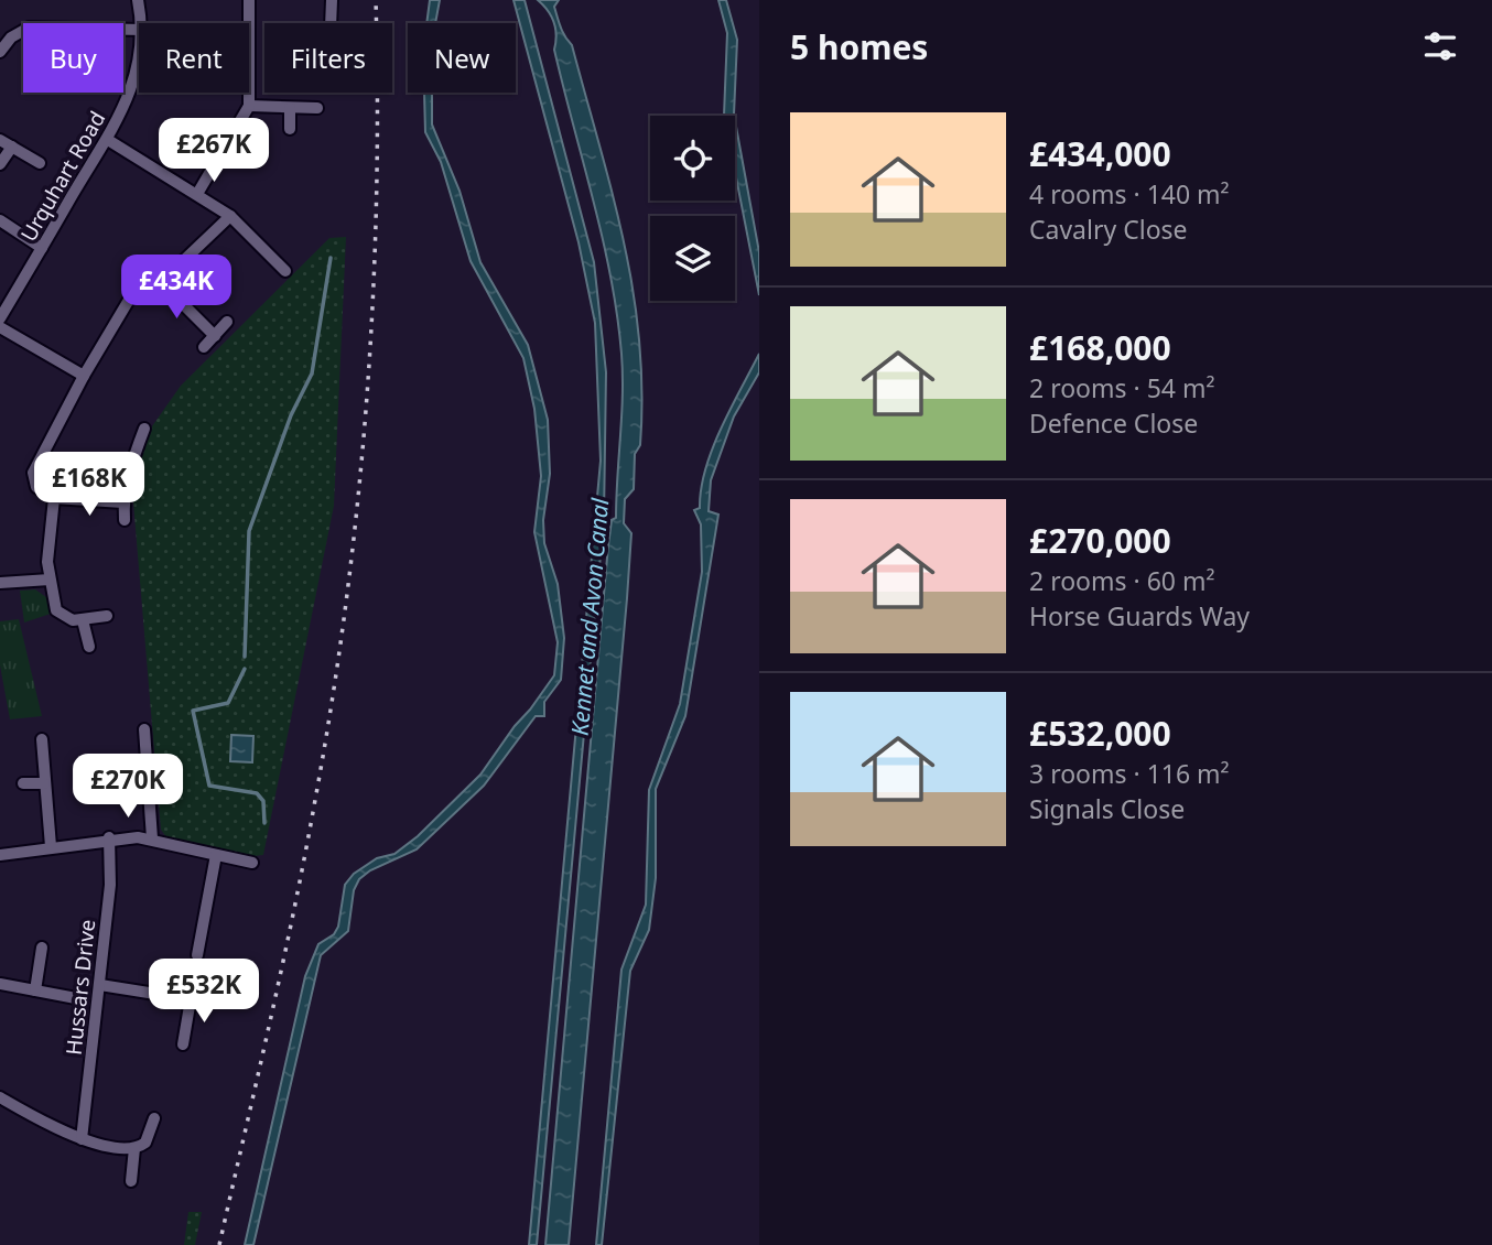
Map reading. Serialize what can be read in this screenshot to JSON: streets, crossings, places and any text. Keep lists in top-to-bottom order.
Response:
{
  "streets": {
    "street": ["Urquhart Road", "Hussars Drive"]
  },
  "water": ["Kennet and Avon Canal"],
  "page": {
    "heading": "5 homes",
    "chip": [
      "Buy",
      "Rent",
      "Filters",
      "New"
    ],
    "list": [
      {
        "name": "£434,000",
        "note": "4 rooms · 140 m² · Cavalry Close"
      },
      {
        "name": "£168,000",
        "note": "2 rooms · 54 m² · Defence Close"
      },
      {
        "name": "£270,000",
        "note": "2 rooms · 60 m² · Horse Guards Way"
      },
      {
        "name": "£532,000",
        "note": "3 rooms · 116 m² · Signals Close"
      }
    ],
    "price": [
      "£267K",
      "£434K",
      "£168K",
      "£270K",
      "£532K"
    ]
  }
}
